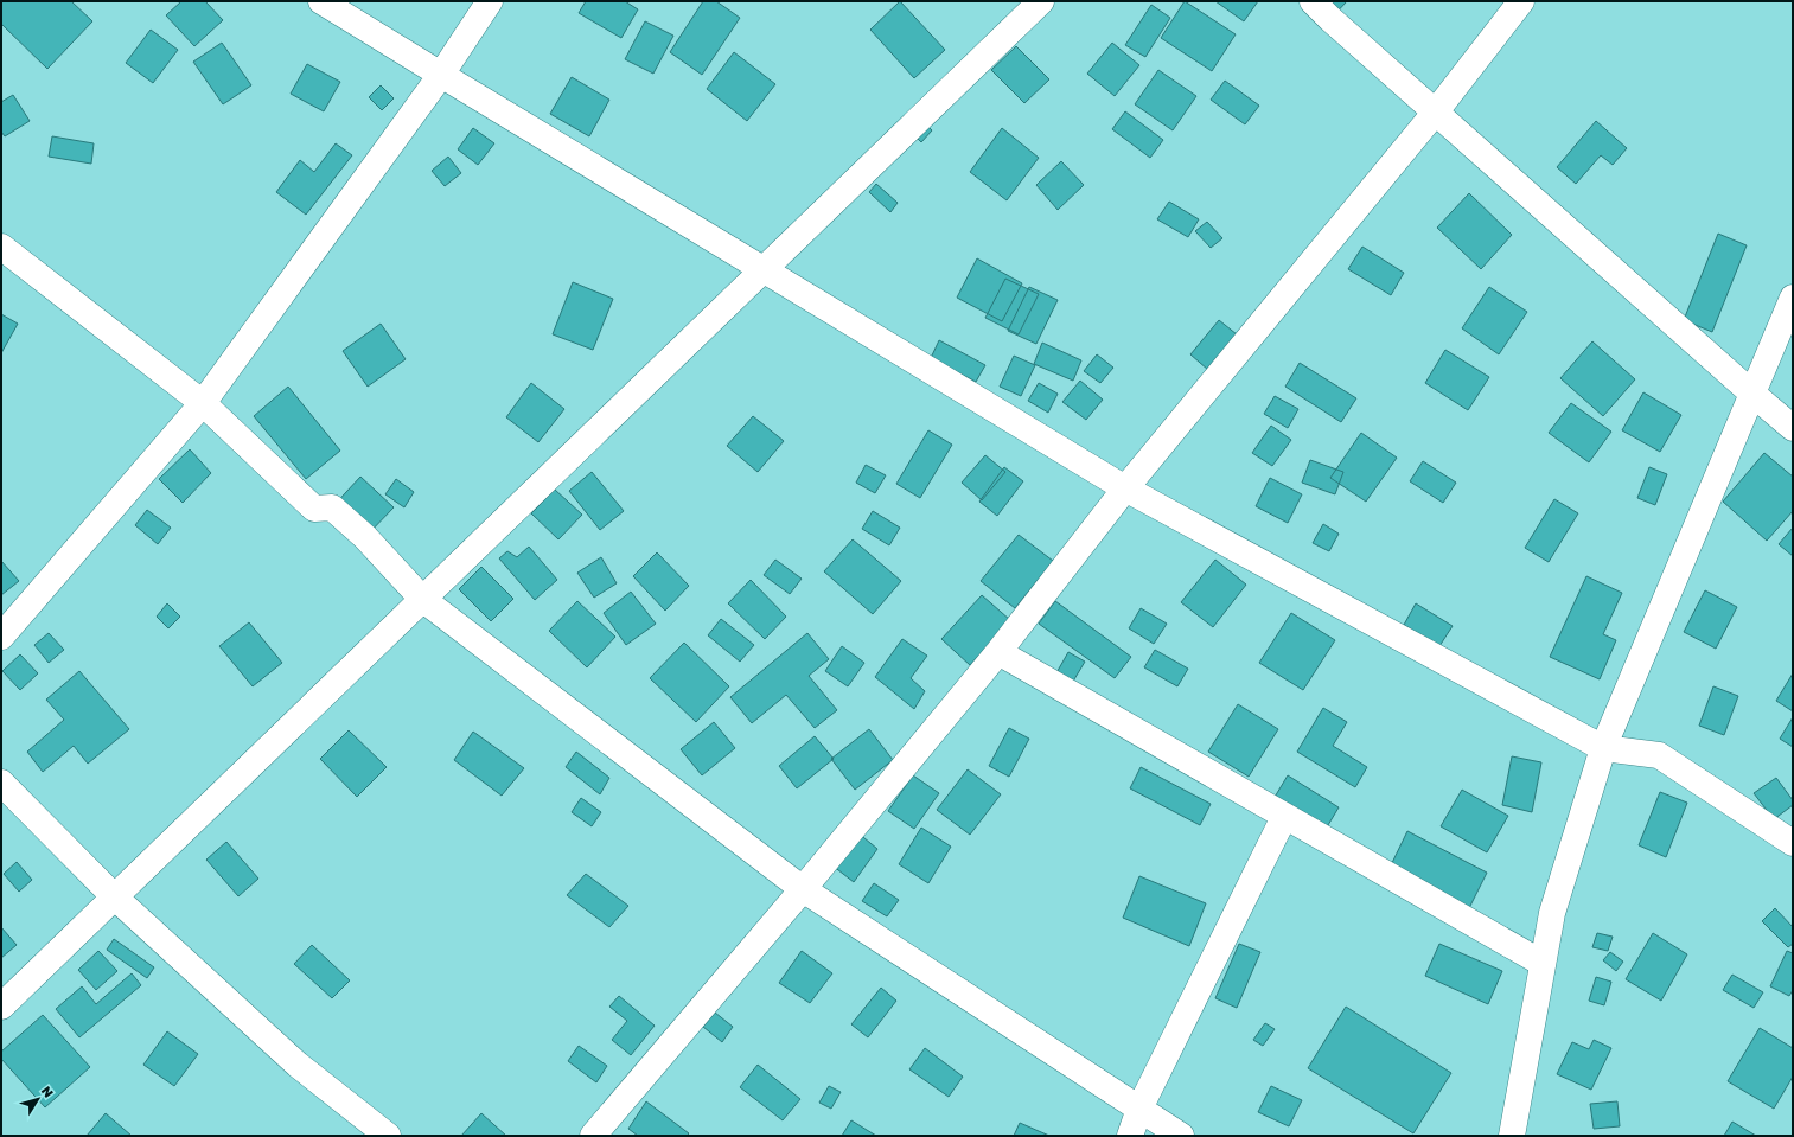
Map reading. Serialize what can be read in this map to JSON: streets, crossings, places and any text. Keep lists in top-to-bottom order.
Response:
{
  "north": "top right"
}
